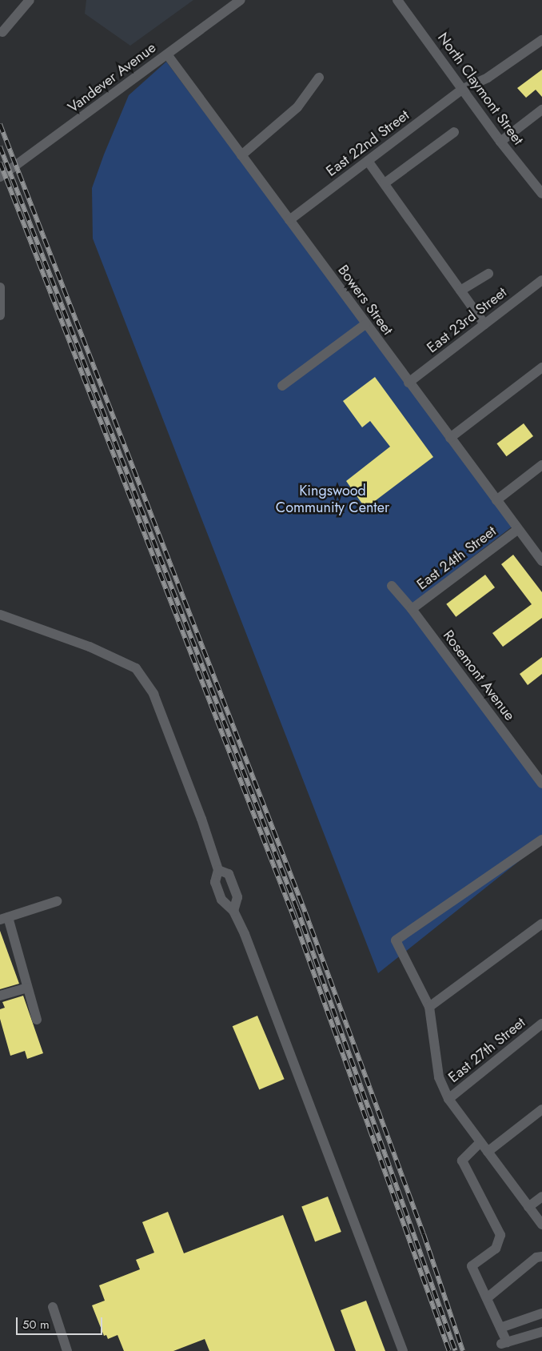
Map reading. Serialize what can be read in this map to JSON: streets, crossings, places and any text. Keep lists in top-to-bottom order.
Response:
{
  "streets": {
    "street": [
      "Vandever Avenue",
      "North Claymont Street",
      "East 22nd Street",
      "Bowers Street",
      "East 23rd Street",
      "East 24th Street",
      "Rosemont Avenue",
      "East 27th Street"
    ]
  },
  "crossings": [
    ["Vandever Avenue", "Bowers Street"],
    ["North Claymont Street", "East 22nd Street"],
    ["East 22nd Street", "Bowers Street"],
    ["Bowers Street", "East 23rd Street"],
    ["Bowers Street", "East 24th Street"],
    ["East 24th Street", "Rosemont Avenue"]
  ],
  "parks": ["Kingswood Community Center"],
  "scale_bar": "50 m"
}
